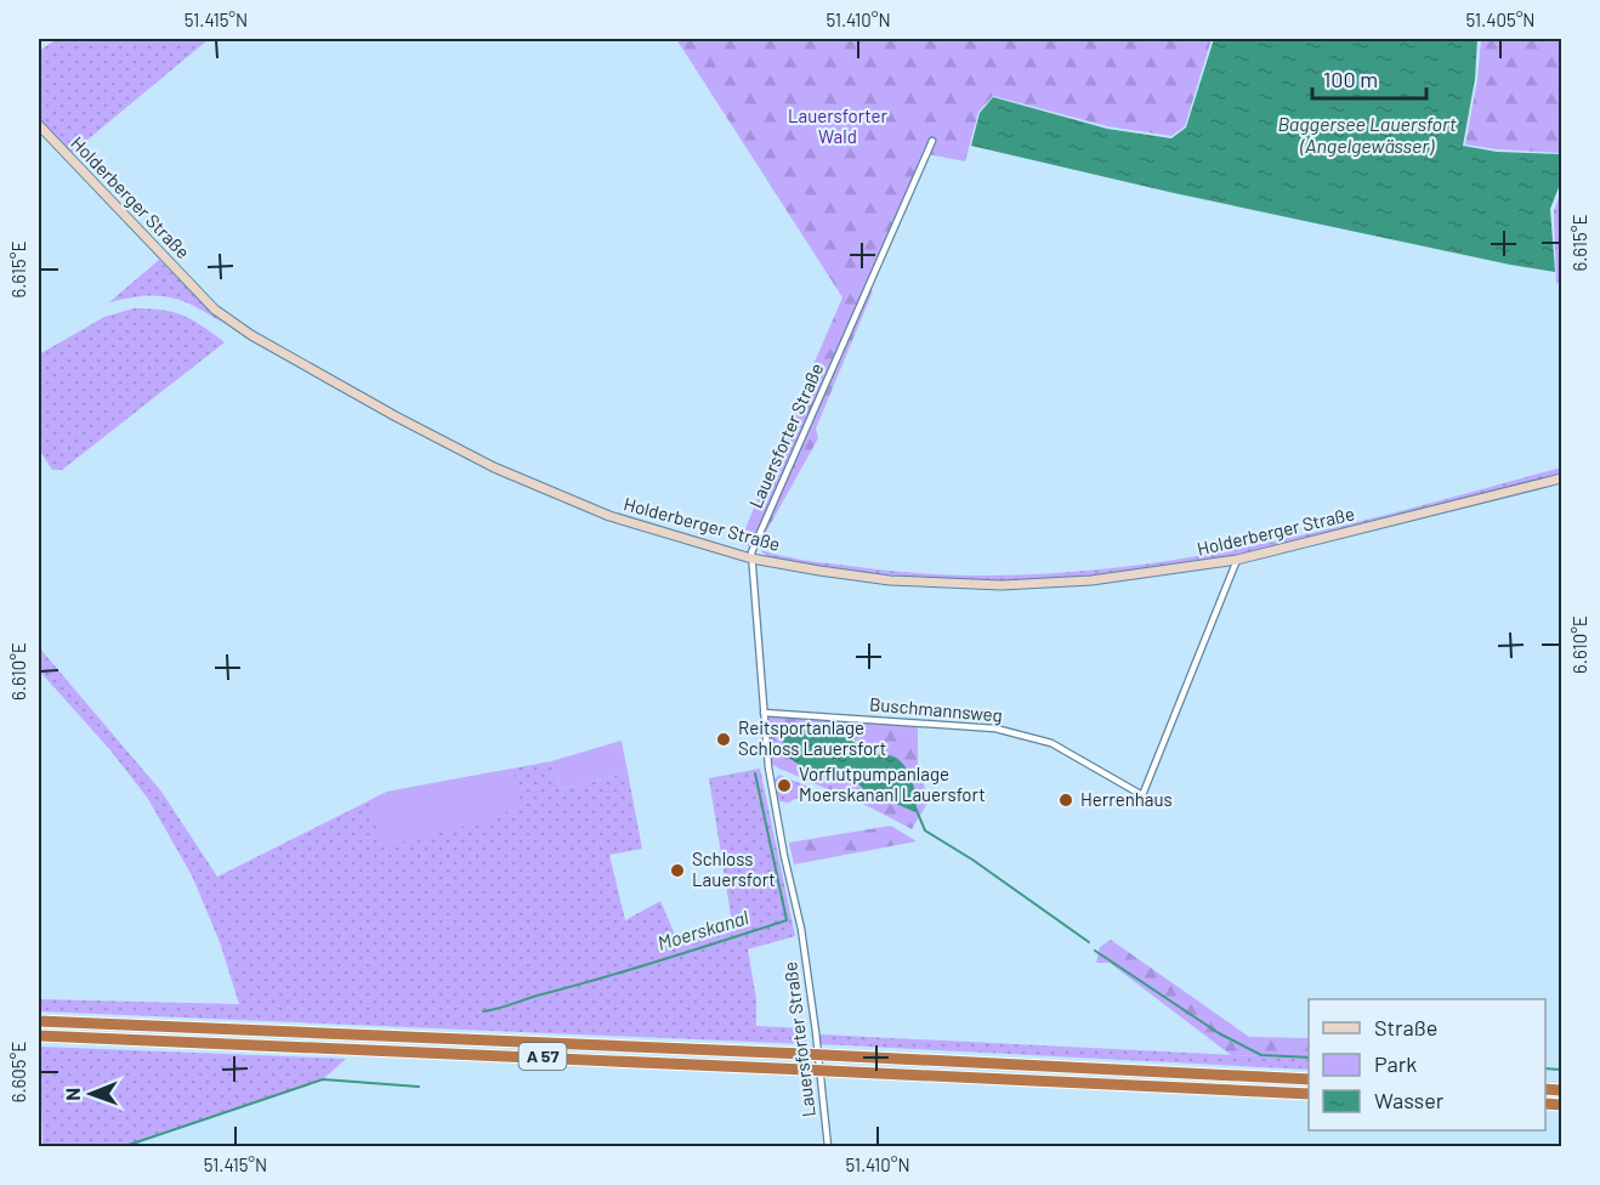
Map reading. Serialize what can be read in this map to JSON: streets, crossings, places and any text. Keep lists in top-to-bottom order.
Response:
{
  "streets": {
    "highway": ["A 57"],
    "main road": ["Holderberger Straße"],
    "street": ["Lauersforter Straße", "Buschmannsweg"]
  },
  "crossings": [
    ["Holderberger Straße", "Lauersforter Straße"],
    ["Holderberger Straße", "Buschmannsweg"],
    ["Lauersforter Straße", "Buschmannsweg"]
  ],
  "water": ["Baggersee Lauersfort (Angelgewässer)", "Moerskanal"],
  "parks": ["Lauersforter Wald"],
  "places": [
    "Reitsportanlage Schloss Lauersfort",
    "Vorflutpumpanlage Moerskananl Lauersfort",
    "Herrenhaus",
    "Schloss Lauersfort"
  ],
  "legend": ["Straße", "Park", "Wasser"],
  "scale_bar": "100 m",
  "north": "left",
  "coordinates": [
    "51.415°N",
    "51.410°N",
    "51.405°N",
    "6.615°E",
    "6.610°E",
    "6.605°E"
  ]
}
